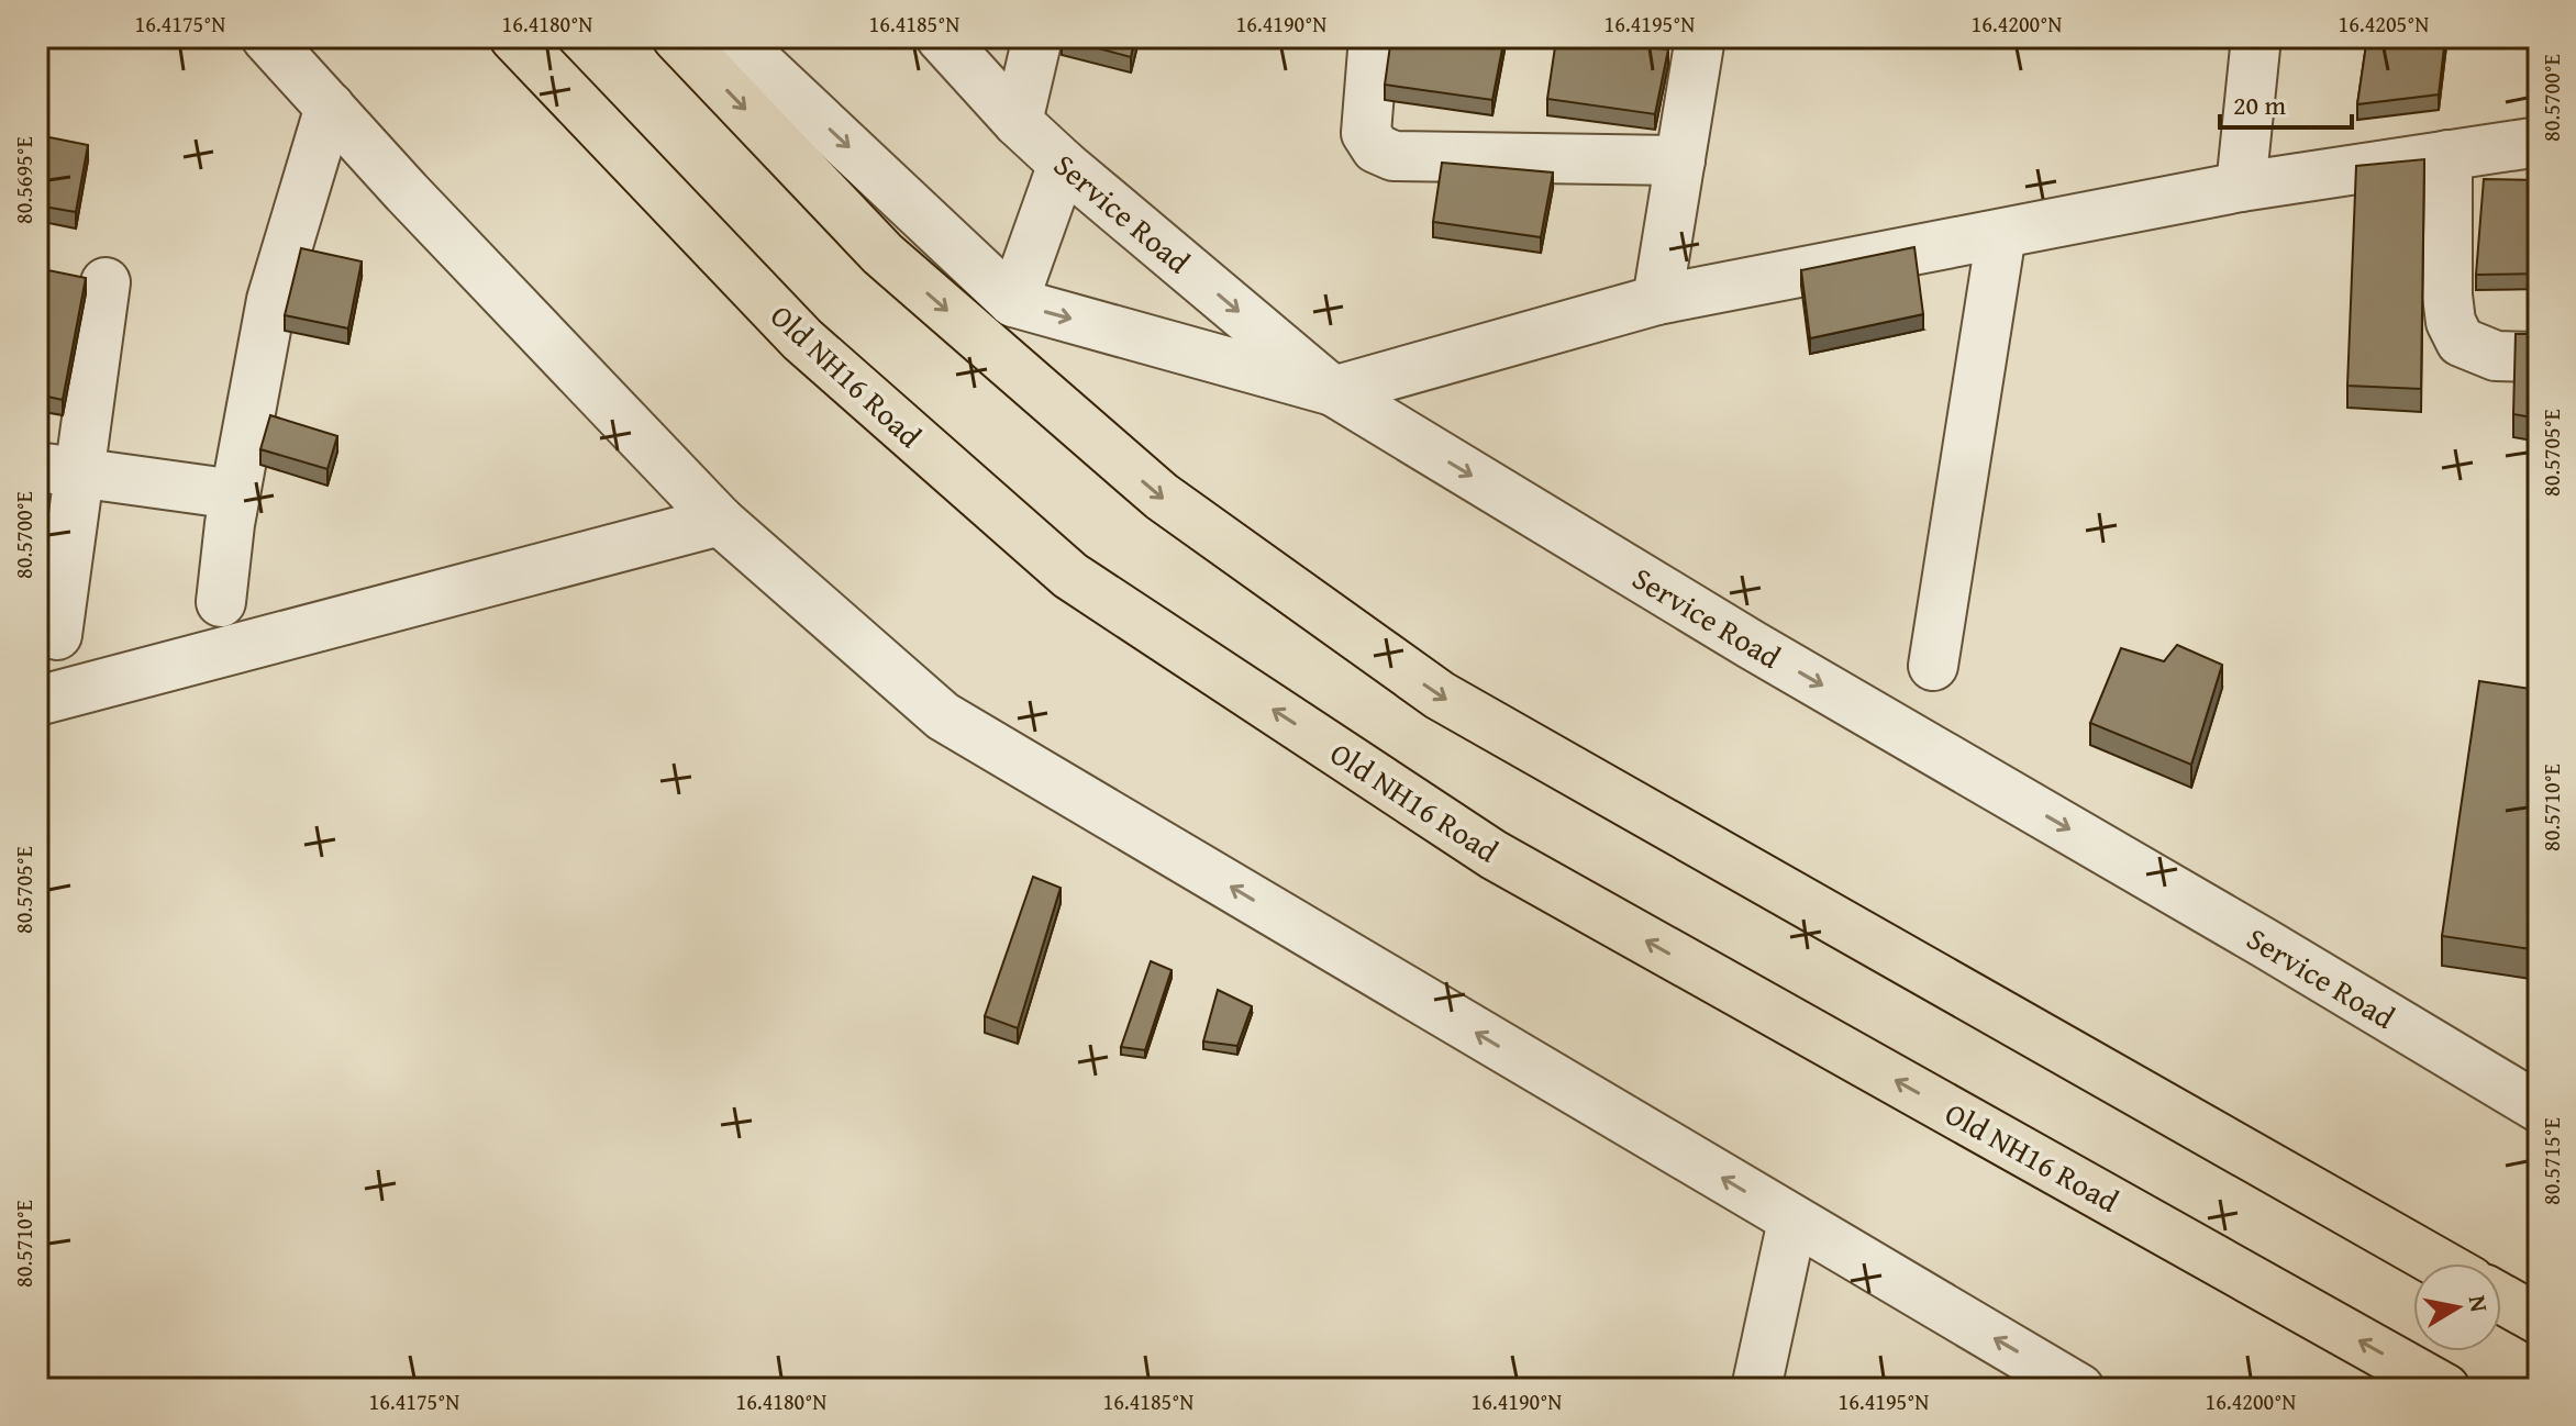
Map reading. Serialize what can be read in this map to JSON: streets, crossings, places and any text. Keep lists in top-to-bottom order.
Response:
{
  "streets": {
    "main road": ["Old NH16 Road"],
    "street": ["Service Road"]
  },
  "one_way": ["Service Road"],
  "scale_bar": "20 m",
  "north": "right",
  "coordinates": [
    "16.4175°N",
    "16.4180°N",
    "16.4185°N",
    "16.4190°N",
    "16.4195°N",
    "16.4200°N",
    "16.4205°N",
    "80.5700°E",
    "80.5695°E",
    "80.5705°E",
    "80.5710°E",
    "80.5715°E"
  ]
}
